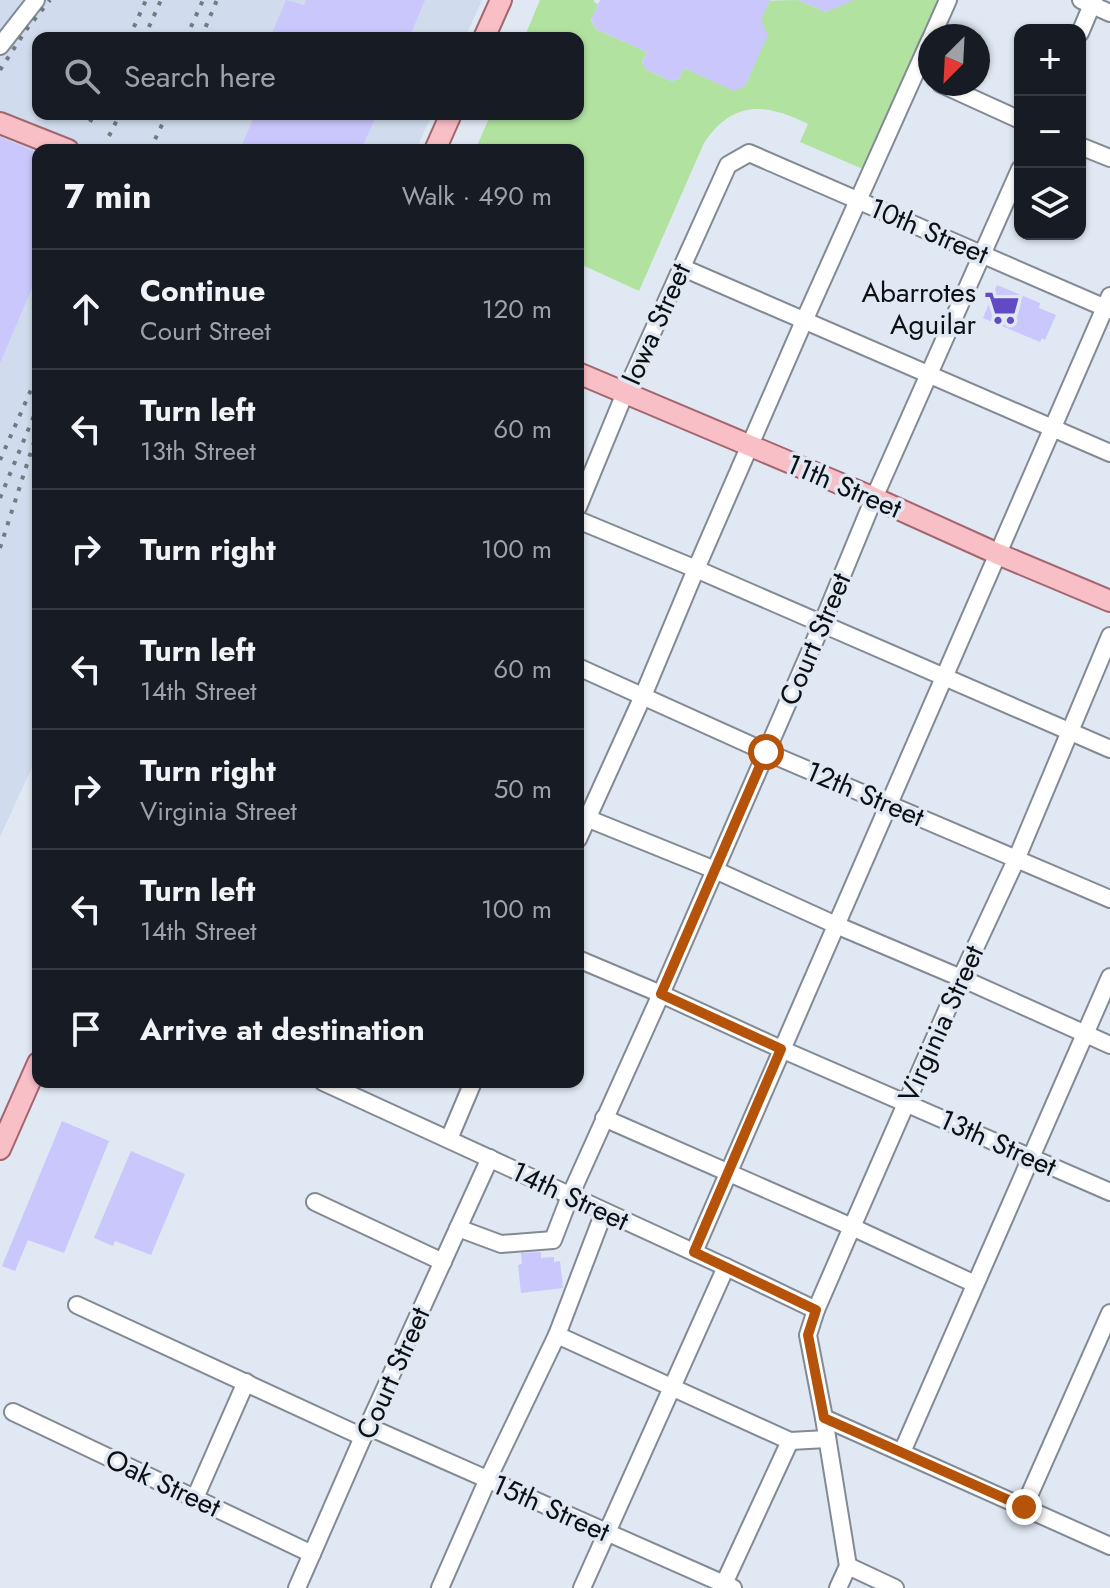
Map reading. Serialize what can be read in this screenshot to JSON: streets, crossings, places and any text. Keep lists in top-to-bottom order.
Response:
{
  "streets": {
    "main road": ["11th Street"],
    "street": [
      "10th Street",
      "Iowa Street",
      "Court Street",
      "12th Street",
      "Virginia Street",
      "13th Street",
      "14th Street",
      "Oak Street",
      "15th Street"
    ]
  },
  "crossings": [
    ["10th Street", "Iowa Street"],
    ["10th Street", "Court Street"],
    ["Iowa Street", "11th Street"],
    ["11th Street", "Court Street"],
    ["Court Street", "12th Street"],
    ["Court Street", "13th Street"],
    ["Court Street", "14th Street"],
    ["Court Street", "Oak Street"],
    ["Court Street", "15th Street"],
    ["12th Street", "Virginia Street"],
    ["Virginia Street", "13th Street"],
    ["Virginia Street", "14th Street"]
  ],
  "places": {
    "supermarket": ["Abarrotes Aguilar"]
  },
  "north": "bottom left",
  "page": {
    "map_buttons": ["+", "−"],
    "search": "Search here",
    "heading": ["7 min", "Walk · 490 m"],
    "list": [
      ["Continue", "Court Street", "120 m"],
      ["Turn left", "13th Street", "60 m"],
      ["Turn right", "100 m"],
      ["Turn left", "14th Street", "60 m"],
      ["Turn right", "Virginia Street", "50 m"],
      ["Turn left", "14th Street", "100 m"],
      "Arrive at destination"
    ]
  }
}
